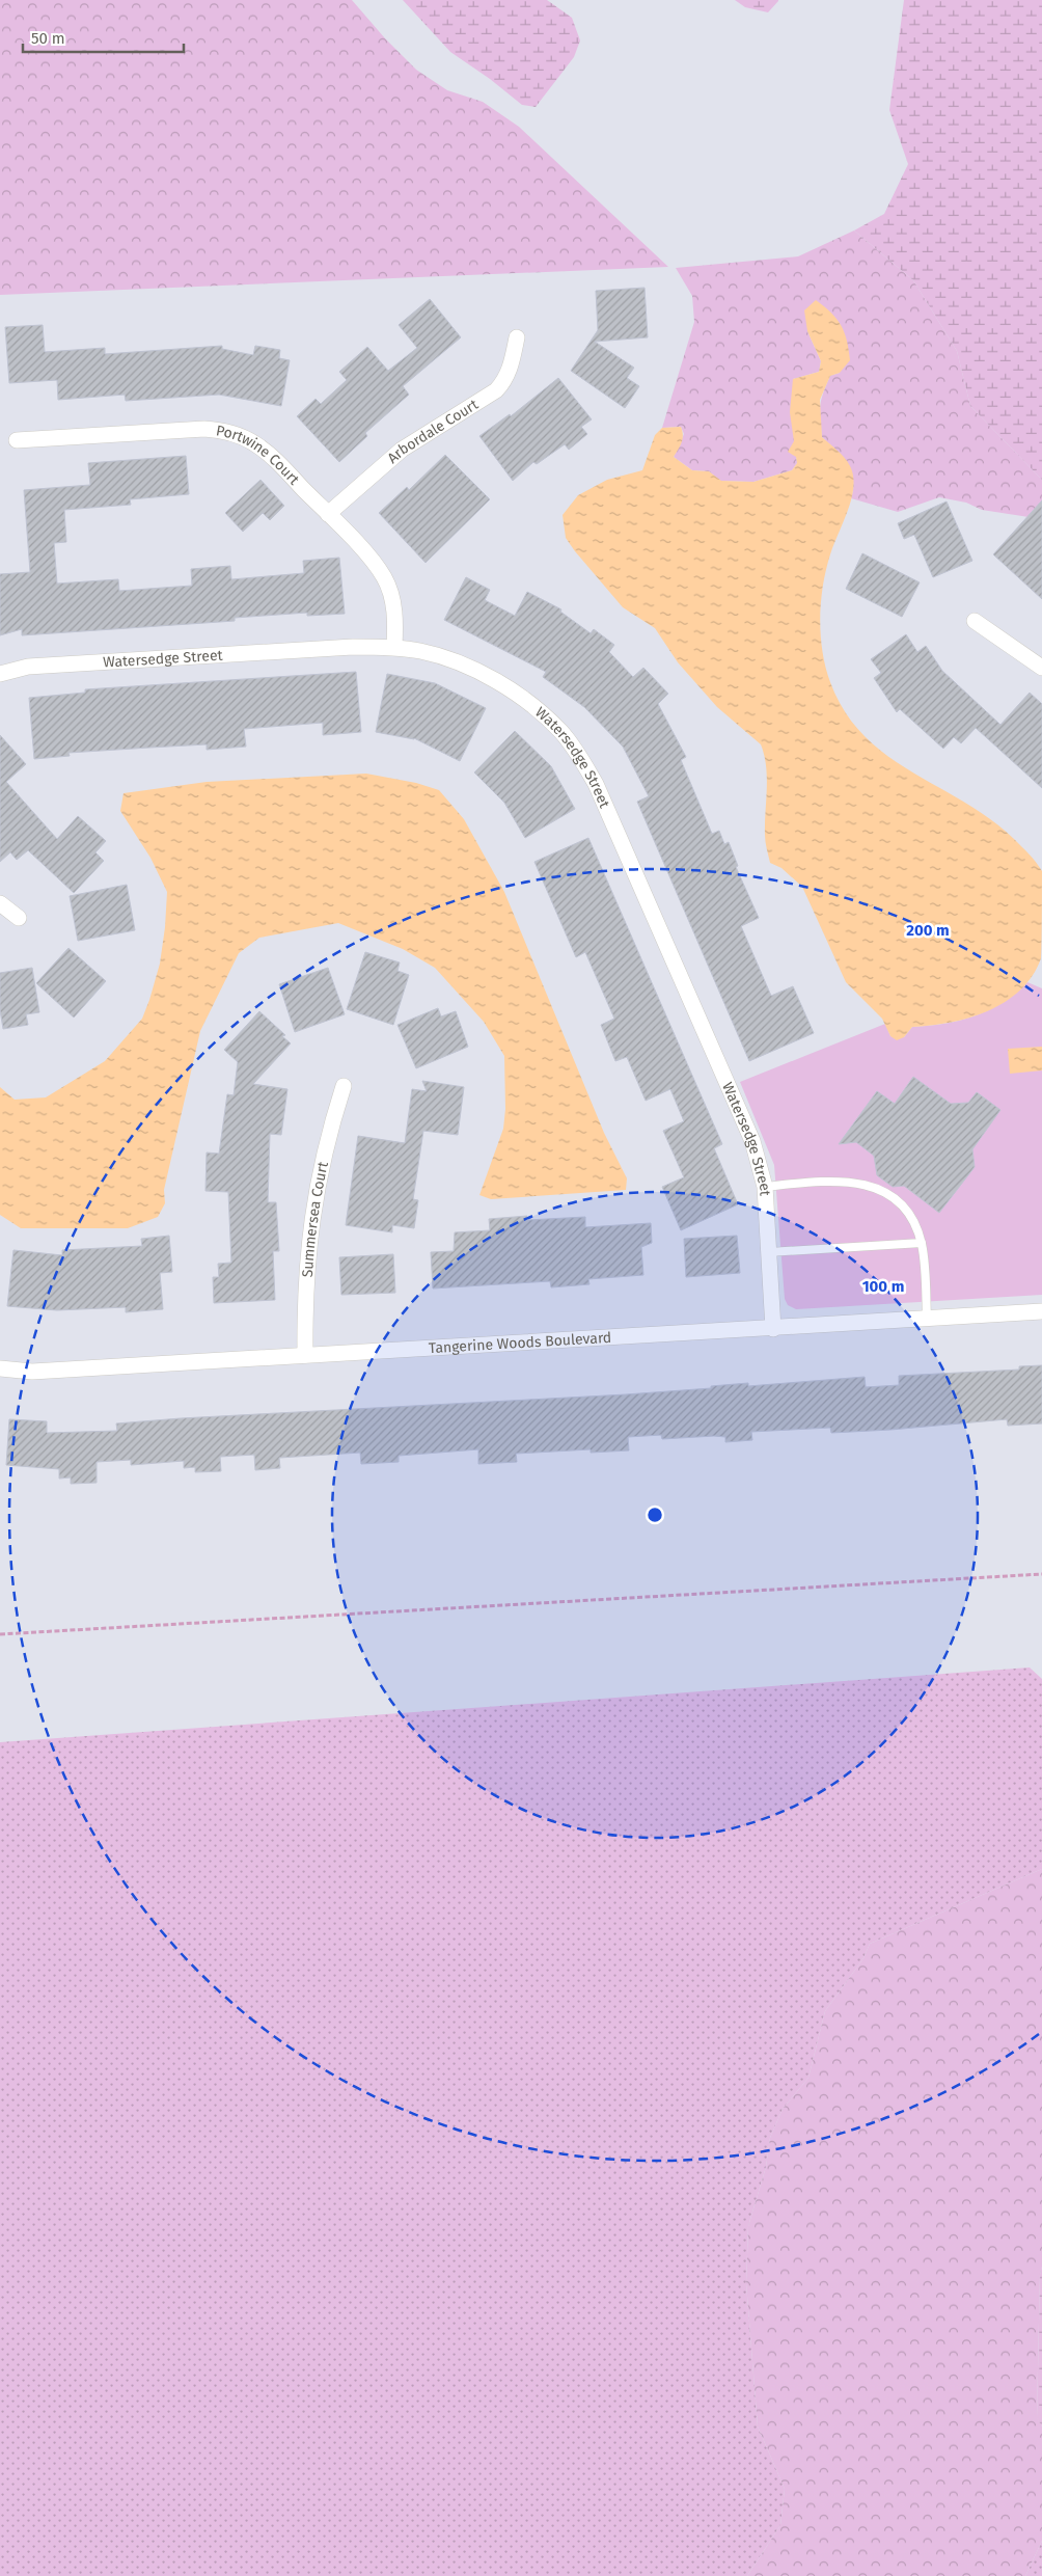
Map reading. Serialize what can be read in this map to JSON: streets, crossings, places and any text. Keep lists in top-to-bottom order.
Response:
{
  "streets": {
    "street": [
      "Arbordale Court",
      "Portwine Court",
      "Watersedge Street",
      "Summersea Court",
      "Tangerine Woods Boulevard"
    ]
  },
  "crossings": [
    ["Arbordale Court", "Portwine Court"],
    ["Portwine Court", "Watersedge Street"],
    ["Watersedge Street", "Tangerine Woods Boulevard"],
    ["Summersea Court", "Tangerine Woods Boulevard"]
  ],
  "scale_bar": "50 m",
  "rings": ["200 m", "100 m"]
}
